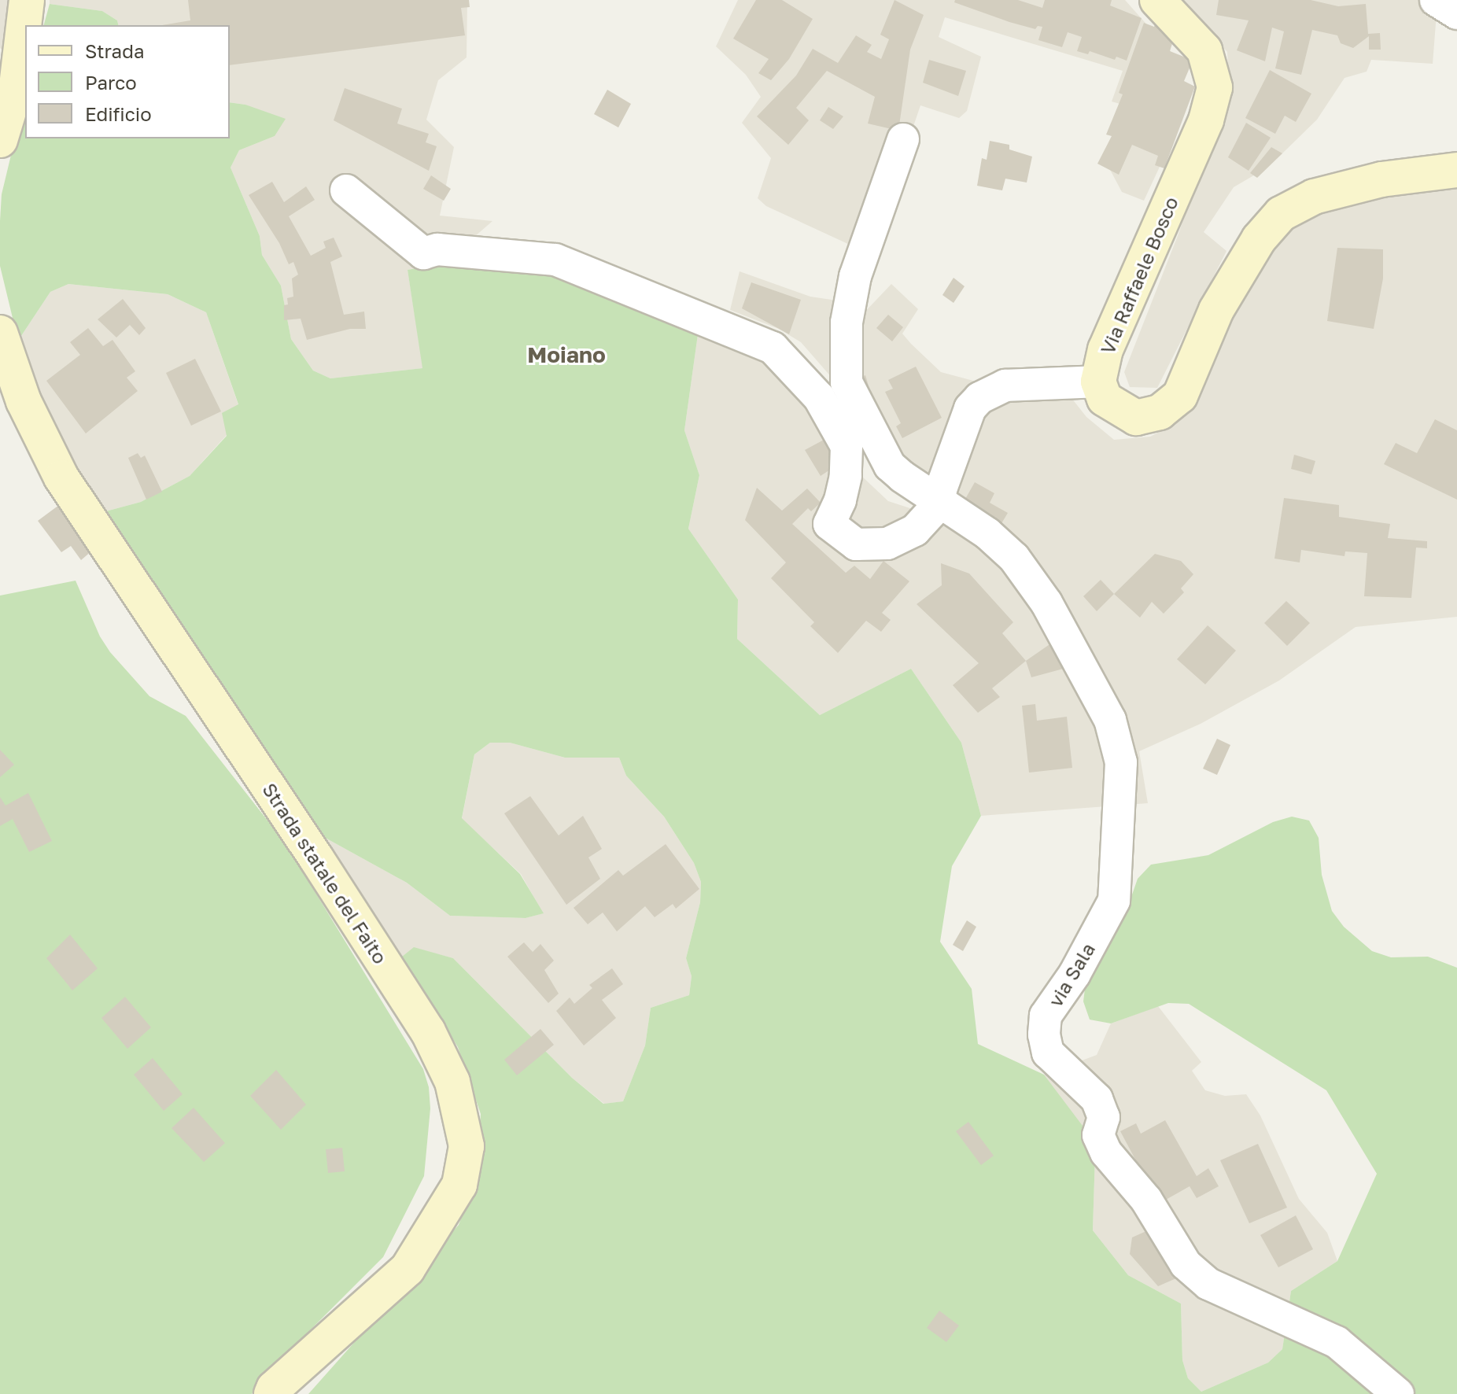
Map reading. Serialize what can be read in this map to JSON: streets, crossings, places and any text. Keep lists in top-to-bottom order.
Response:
{
  "streets": {
    "street": ["Via Raffaele Bosco", "Strada statale del Faito", "via Sala"]
  },
  "districts": ["Moiano"],
  "legend": ["Strada", "Parco", "Edificio"]
}
